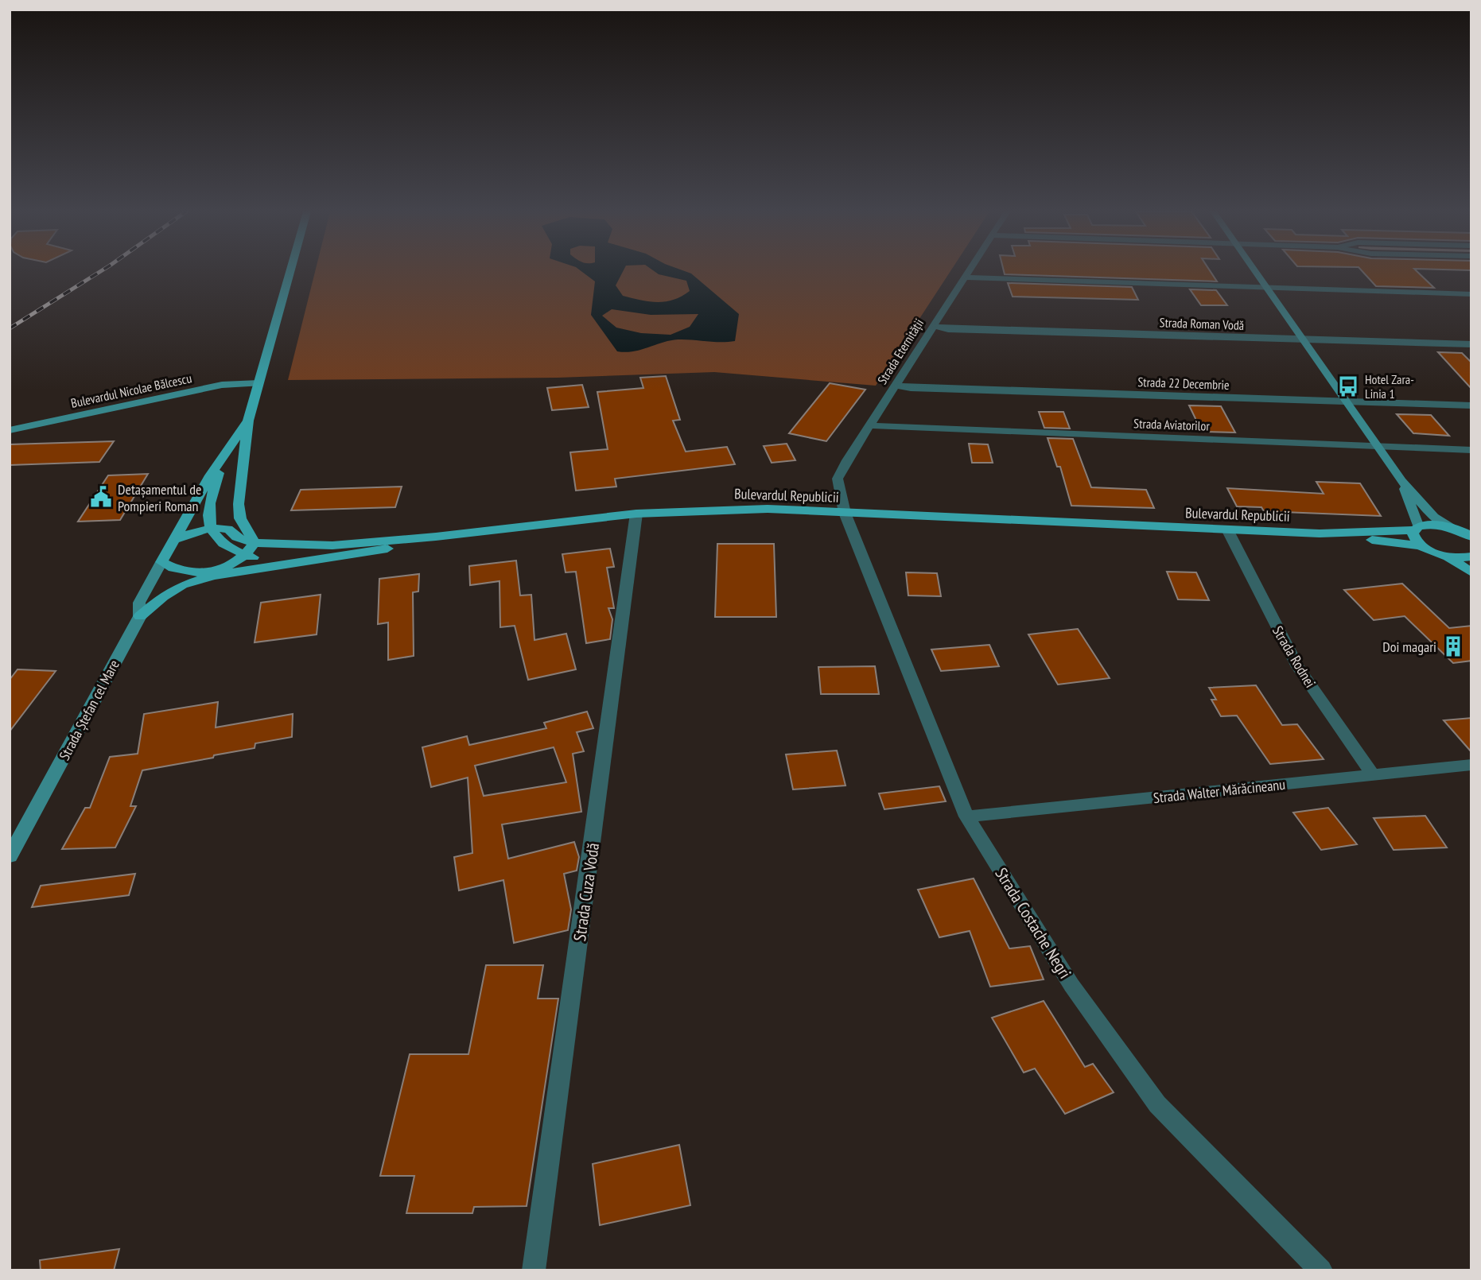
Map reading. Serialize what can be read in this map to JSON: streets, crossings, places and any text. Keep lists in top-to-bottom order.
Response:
{
  "streets": {
    "main road": ["Bulevardul Republicii"],
    "street": [
      "Strada Roman Vodă",
      "Strada Eternității",
      "Strada 22 Decembrie",
      "Bulevardul Nicolae Bălcescu",
      "Strada Aviatorilor",
      "Strada Rodnei",
      "Strada Ștefan cel Mare",
      "Strada Walter Mărăcineanu",
      "Strada Cuza Vodă",
      "Strada Costache Negri"
    ]
  },
  "crossings": [
    ["Strada Roman Vodă", "Strada Eternității"],
    ["Strada Eternității", "Strada 22 Decembrie"],
    ["Strada Eternității", "Strada Aviatorilor"],
    ["Strada Eternității", "Bulevardul Republicii"],
    ["Strada Eternității", "Strada Costache Negri"],
    ["Bulevardul Republicii", "Strada Rodnei"],
    ["Bulevardul Republicii", "Strada Cuza Vodă"],
    ["Bulevardul Republicii", "Strada Costache Negri"],
    ["Strada Rodnei", "Strada Walter Mărăcineanu"],
    ["Strada Walter Mărăcineanu", "Strada Costache Negri"]
  ],
  "places": {
    "bus stop": ["Hotel Zara- Linia 1"],
    "public building": ["Detașamentul de Pompieri Roman"],
    "building": ["Doi magari"]
  }
}
